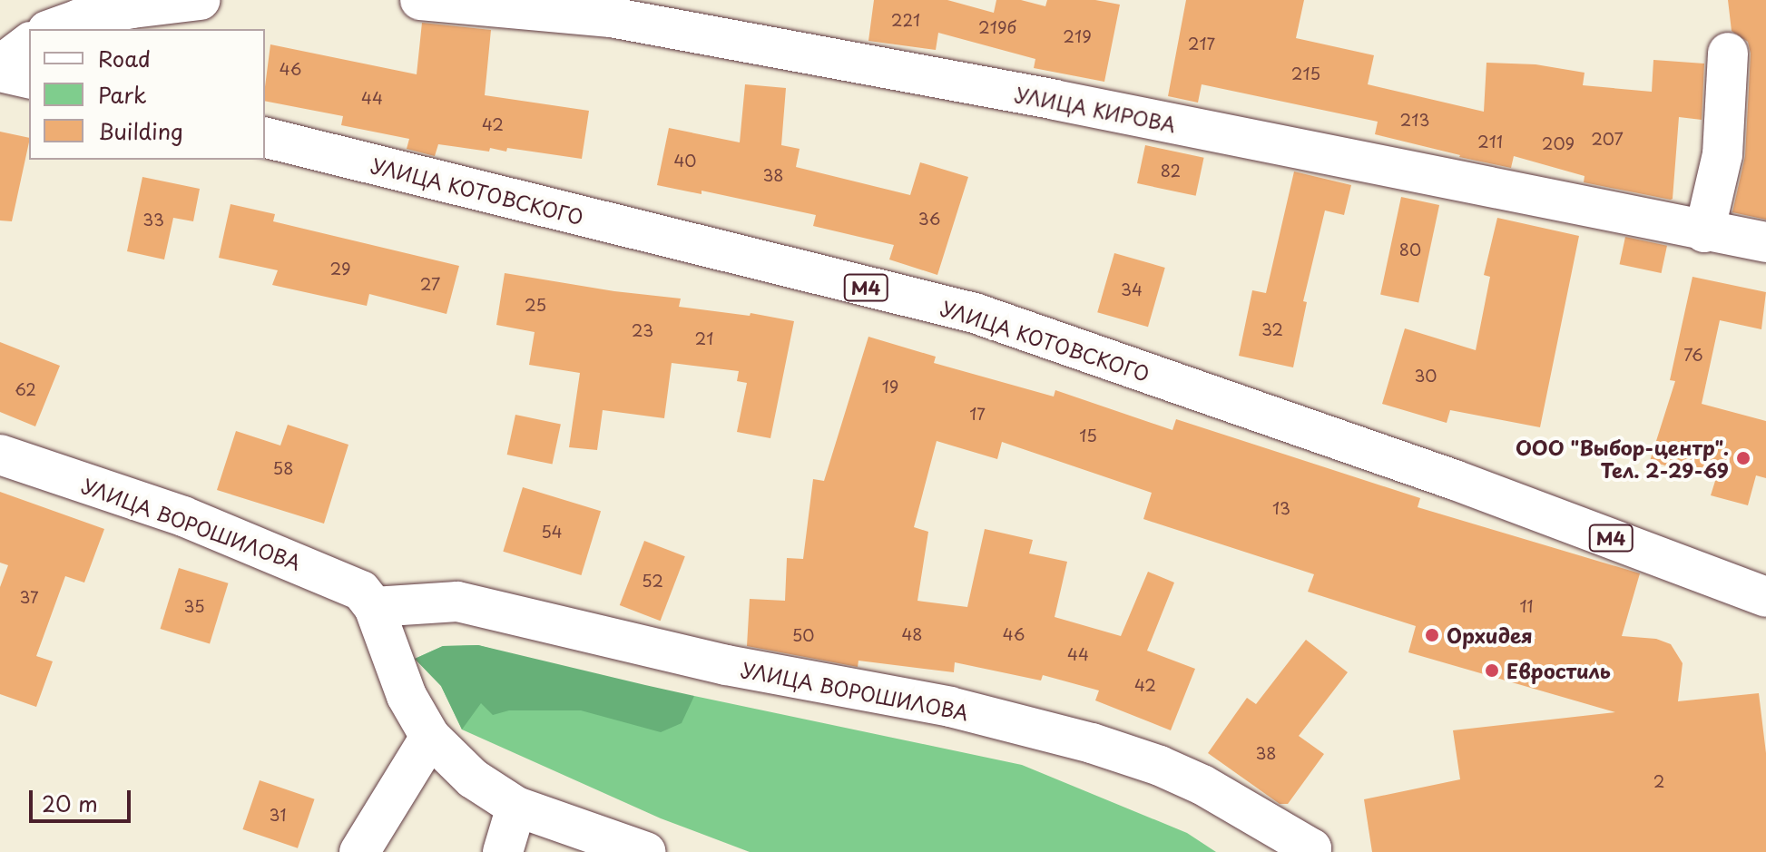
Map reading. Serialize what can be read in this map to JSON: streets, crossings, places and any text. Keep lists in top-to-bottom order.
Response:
{
  "streets": {
    "main road": [
      "УЛИЦА КИРОВА",
      "УЛИЦА КОТОВСКОГО",
      "M4",
      "УЛИЦА ВОРОШИЛОВА"
    ]
  },
  "places": ["ООО \"Выбор-центр\". Тел. 2-29-69", "Орхидея", "Евростиль"],
  "house_numbers": [
    "221",
    "219б",
    "219",
    "217",
    "46",
    "215",
    "44",
    "213",
    "42",
    "207",
    "211",
    "209",
    "40",
    "82",
    "38",
    "36",
    "33",
    "80",
    "29",
    "27",
    "34",
    "25",
    "32",
    "23",
    "21",
    "76",
    "30",
    "19",
    "62",
    "17",
    "15",
    "58",
    "13",
    "54",
    "52",
    "37",
    "35",
    "11",
    "48",
    "46",
    "50",
    "44",
    "42",
    "38",
    "2",
    "31"
  ],
  "legend": ["Road", "Park", "Building"],
  "scale_bar": "20 m"
}
